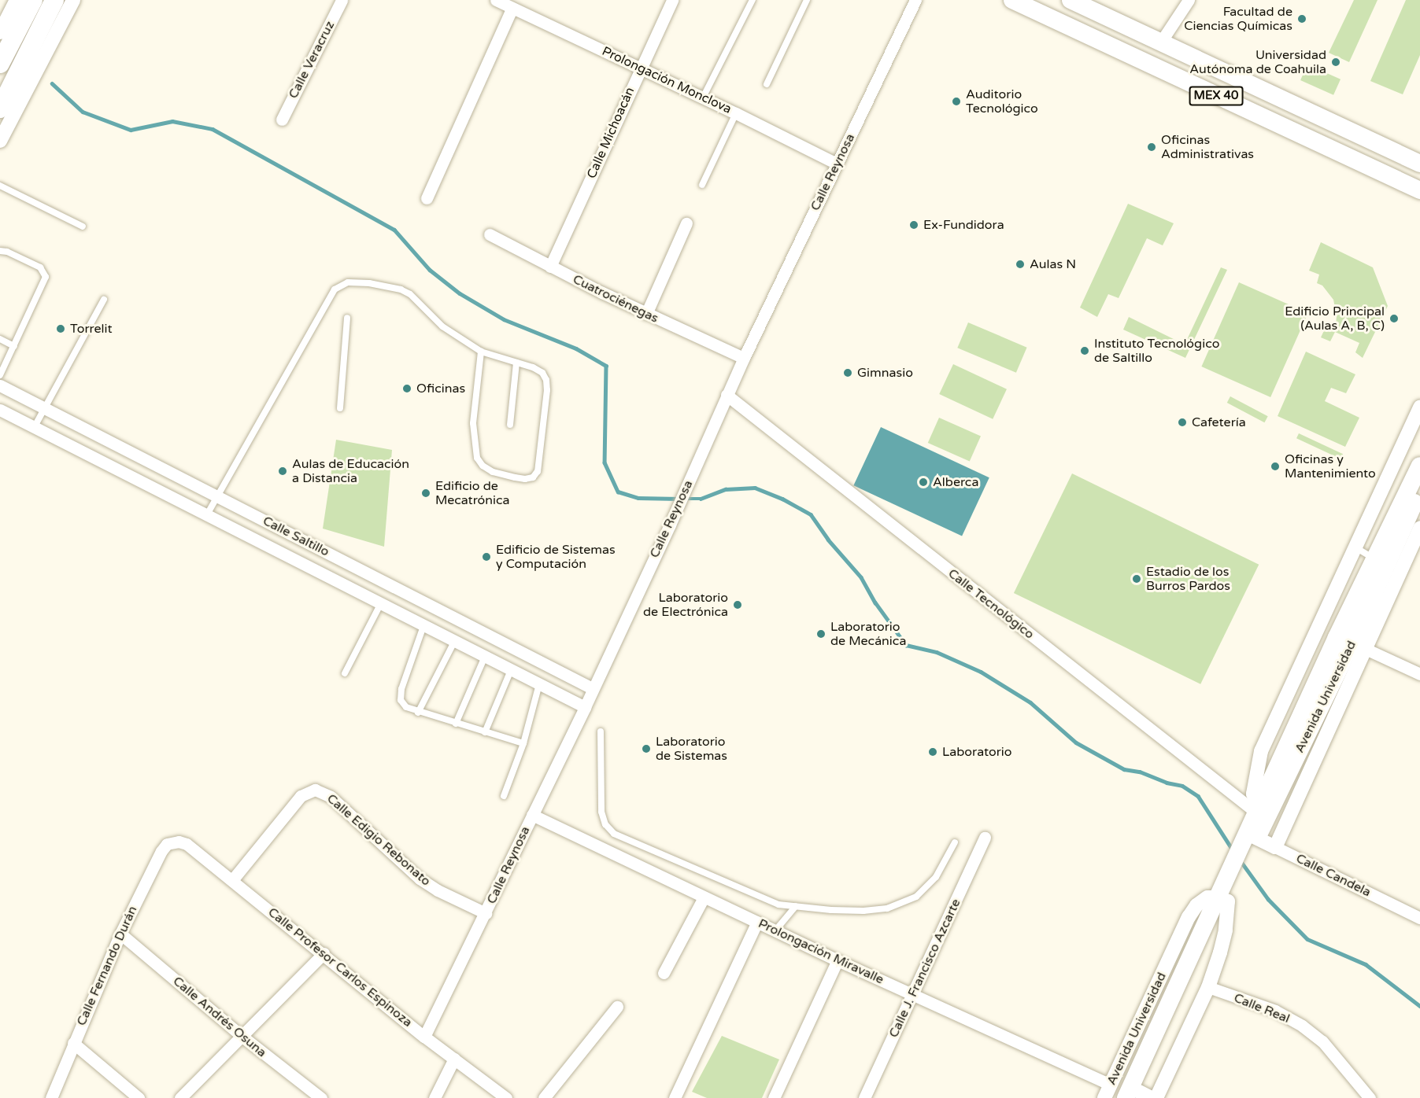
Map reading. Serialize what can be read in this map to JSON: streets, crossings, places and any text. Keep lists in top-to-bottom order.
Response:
{
  "streets": {
    "main road": ["MEX 40", "Avenida Universidad"],
    "street": [
      "Calle Veracruz",
      "Prolongación Monclova",
      "Calle Michoacán",
      "Calle Reynosa",
      "Cuatrociénegas",
      "Calle Saltillo",
      "Calle Tecnológico",
      "Calle Edigio Rebonato",
      "Calle Candela",
      "Prolongación Miravalle",
      "Calle Fernando Durán",
      "Calle Profesor Carlos Espinoza",
      "Calle J. Francisco Azcarte",
      "Calle Real",
      "Calle Andrés Osuna"
    ]
  },
  "crossings": [
    ["Prolongación Monclova", "Calle Michoacán"],
    ["Prolongación Monclova", "Calle Reynosa"],
    ["Calle Michoacán", "Cuatrociénegas"],
    ["Calle Reynosa", "Cuatrociénegas"],
    ["Calle Reynosa", "Calle Saltillo"],
    ["Calle Reynosa", "Calle Tecnológico"],
    ["Calle Reynosa", "Calle Edigio Rebonato"],
    ["Calle Reynosa", "Prolongación Miravalle"],
    ["Calle Reynosa", "Calle Profesor Carlos Espinoza"],
    ["Calle Tecnológico", "Avenida Universidad"],
    ["Avenida Universidad", "Calle Candela"],
    ["Avenida Universidad", "Prolongación Miravalle"],
    ["Avenida Universidad", "Calle Real"],
    ["Calle Edigio Rebonato", "Calle Profesor Carlos Espinoza"],
    ["Prolongación Miravalle", "Calle J. Francisco Azcarte"],
    ["Calle Fernando Durán", "Calle Profesor Carlos Espinoza"],
    ["Calle Fernando Durán", "Calle Andrés Osuna"]
  ],
  "places": [
    "Facultad de Ciencias Químicas",
    "Universidad Autónoma de Coahuila",
    "Auditorio Tecnológico",
    "Oficinas Administrativas",
    "Ex-Fundidora",
    "Aulas N",
    "Edificio Principal (Aulas A, B, C)",
    "Torrelit",
    "Instituto Tecnológico de Saltillo",
    "Gimnasio",
    "Oficinas",
    "Cafetería",
    "Oficinas y Mantenimiento",
    "Aulas de Educación a Distancia",
    "Alberca",
    "Edificio de Mecatrónica",
    "Edificio de Sistemas y Computación",
    "Estadio de los Burros Pardos",
    "Laboratorio de Electrónica",
    "Laboratorio de Mecánica",
    "Laboratorio de Sistemas",
    "Laboratorio"
  ]
}
